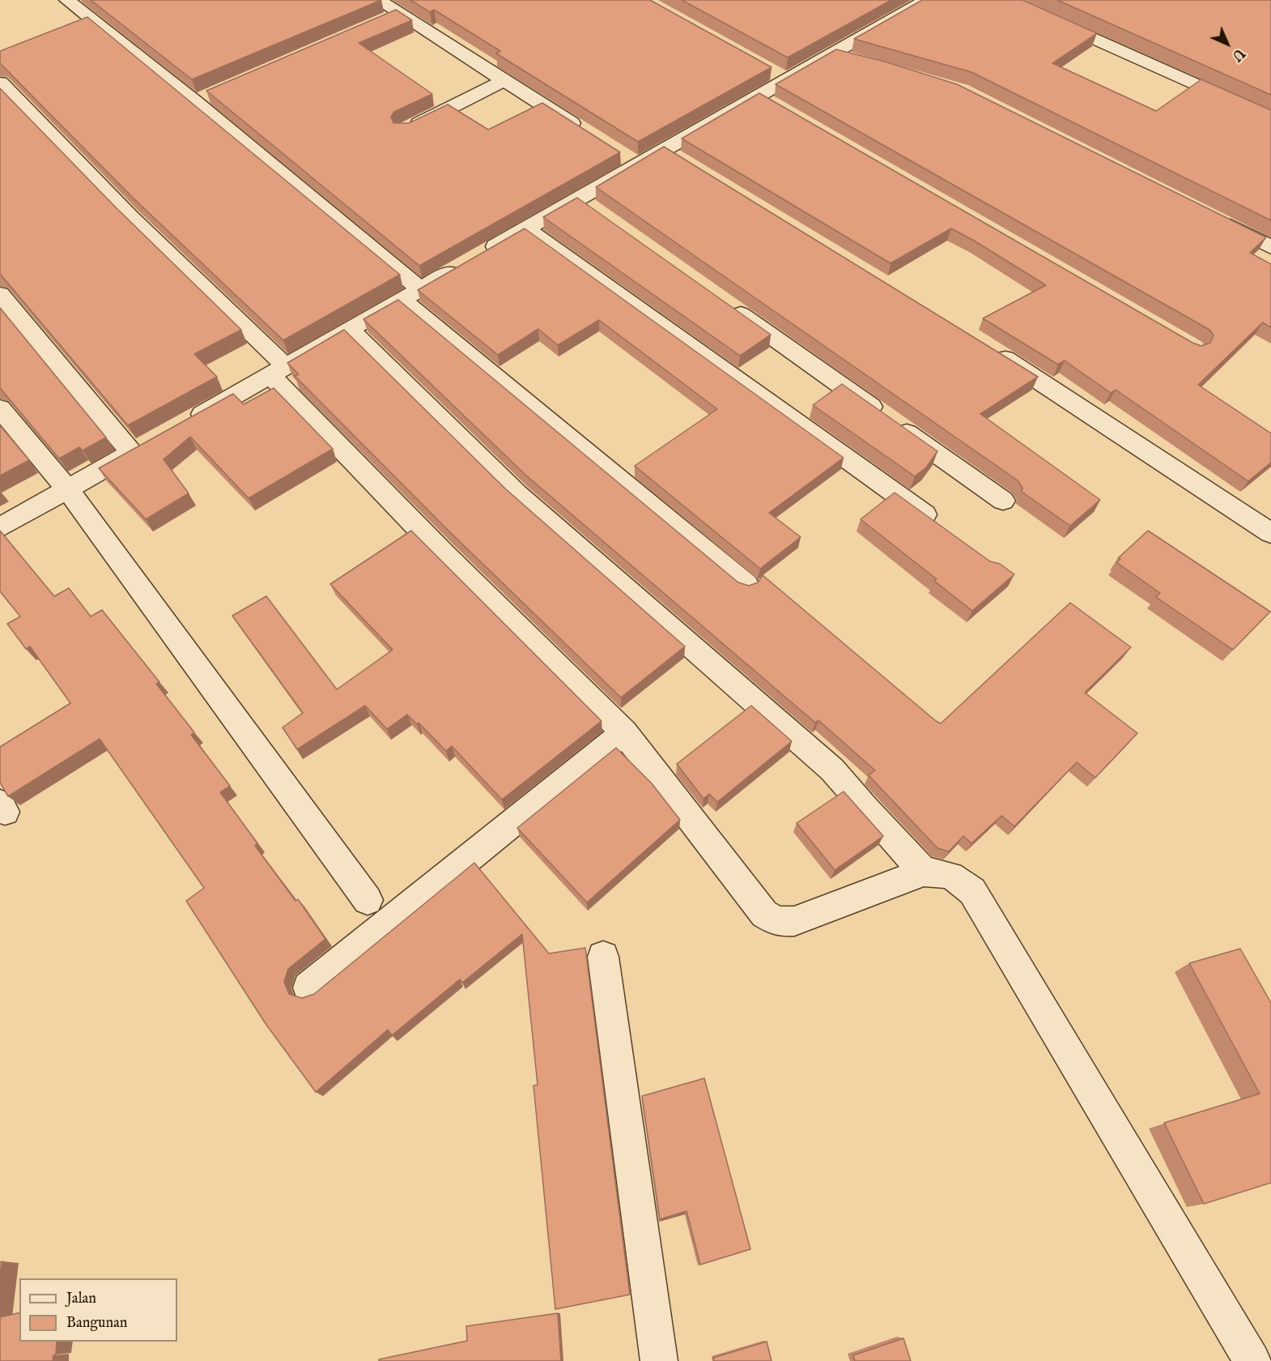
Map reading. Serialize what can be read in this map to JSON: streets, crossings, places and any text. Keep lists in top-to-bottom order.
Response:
{
  "legend": ["Jalan", "Bangunan"],
  "north": "bottom right"
}
